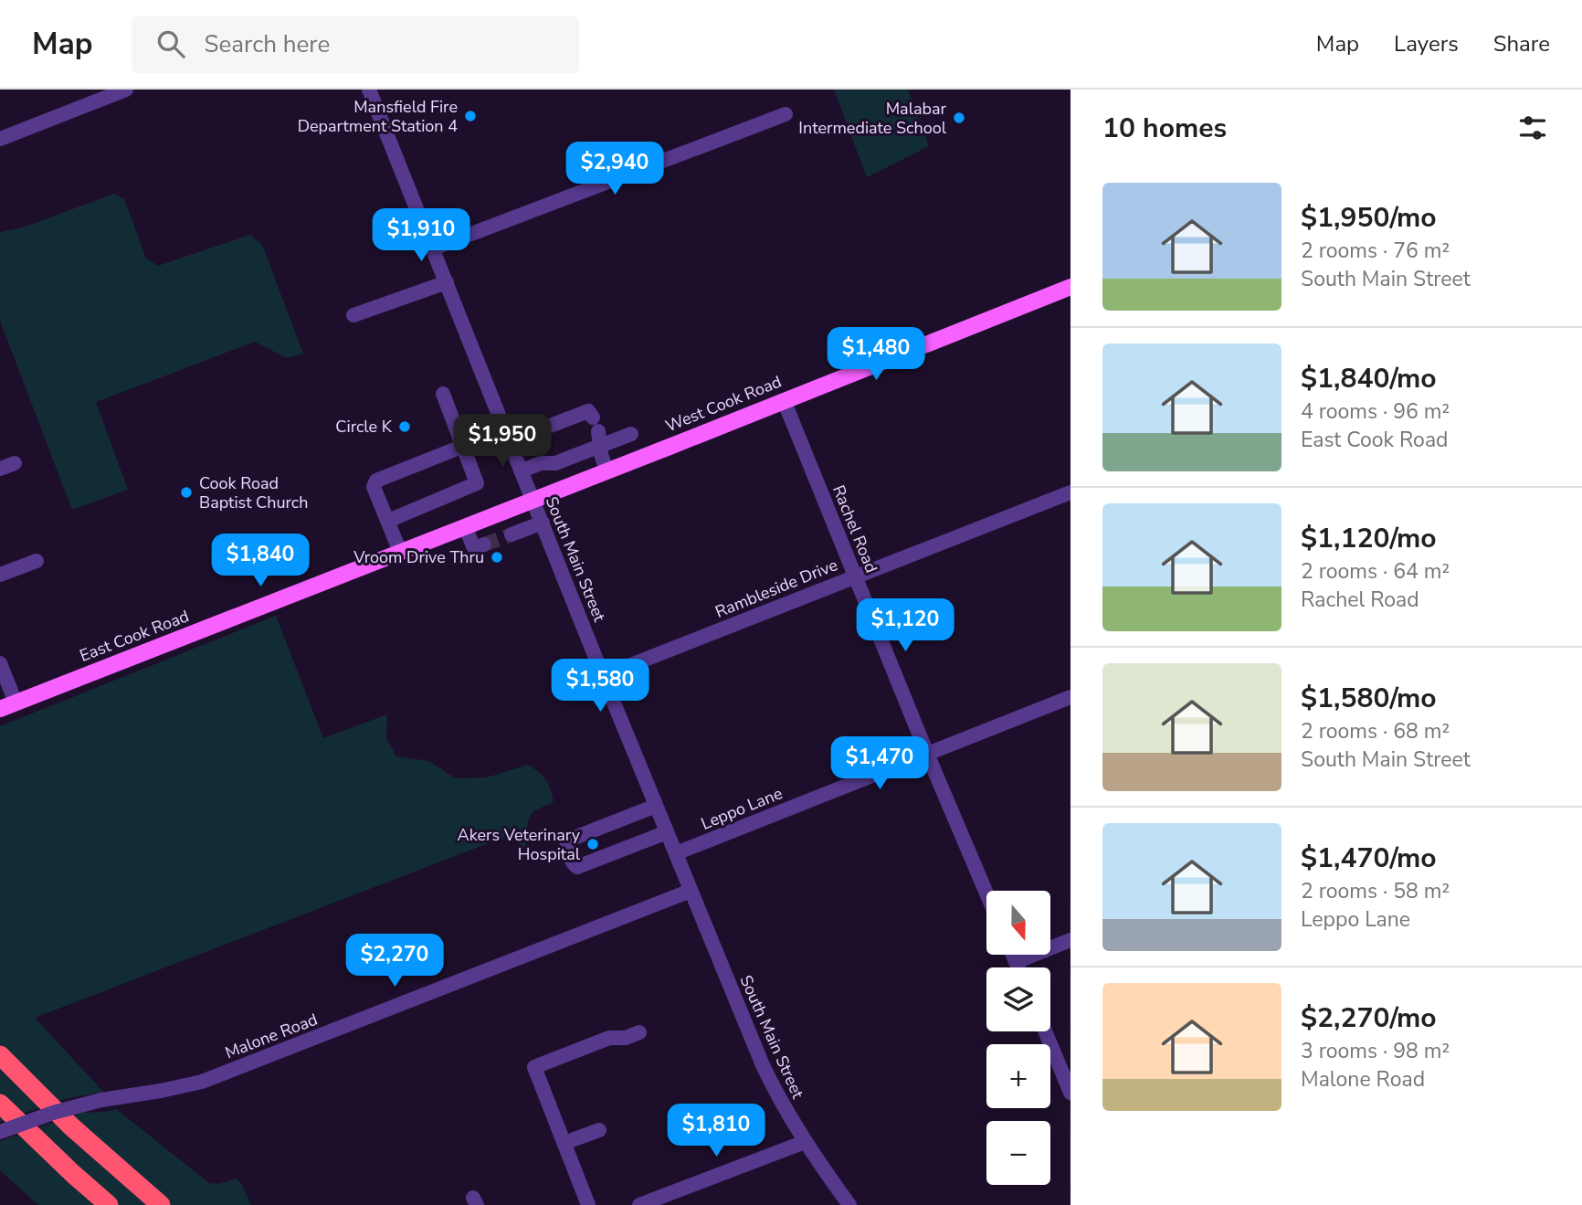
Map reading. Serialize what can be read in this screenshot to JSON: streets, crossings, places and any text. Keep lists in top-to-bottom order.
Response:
{
  "streets": {
    "main road": ["West Cook Road", "East Cook Road"],
    "street": [
      "Rachel Road",
      "South Main Street",
      "Rambleside Drive",
      "Leppo Lane",
      "Malone Road"
    ]
  },
  "crossings": [
    ["West Cook Road", "Rachel Road"],
    ["West Cook Road", "South Main Street"],
    ["West Cook Road", "East Cook Road"],
    ["Rachel Road", "Rambleside Drive"],
    ["Rachel Road", "Leppo Lane"],
    ["South Main Street", "Rambleside Drive"],
    ["South Main Street", "East Cook Road"],
    ["South Main Street", "Leppo Lane"],
    ["South Main Street", "Malone Road"]
  ],
  "places": [
    "Mansfield Fire Department Station 4",
    "Malabar Intermediate School",
    "Circle K",
    "Cook Road Baptist Church",
    "Vroom Drive Thru",
    "Akers Veterinary Hospital"
  ],
  "north": "bottom",
  "page": {
    "header": "Map",
    "search": "Search here",
    "nav": ["Map", "Layers", "Share"],
    "heading": "10 homes",
    "price": [
      "$2,940",
      "$1,910",
      "$1,480",
      "$1,950",
      "$1,840",
      "$1,120",
      "$1,580",
      "$1,470",
      "$2,270",
      "$1,810"
    ],
    "list": [
      {
        "name": "$1,950/mo",
        "note": "2 rooms · 76 m² · South Main Street"
      },
      {
        "name": "$1,840/mo",
        "note": "4 rooms · 96 m² · East Cook Road"
      },
      {
        "name": "$1,120/mo",
        "note": "2 rooms · 64 m² · Rachel Road"
      },
      {
        "name": "$1,580/mo",
        "note": "2 rooms · 68 m² · South Main Street"
      },
      {
        "name": "$1,470/mo",
        "note": "2 rooms · 58 m² · Leppo Lane"
      },
      {
        "name": "$2,270/mo",
        "note": "3 rooms · 98 m² · Malone Road"
      }
    ],
    "map_buttons": ["+", "−"]
  }
}
